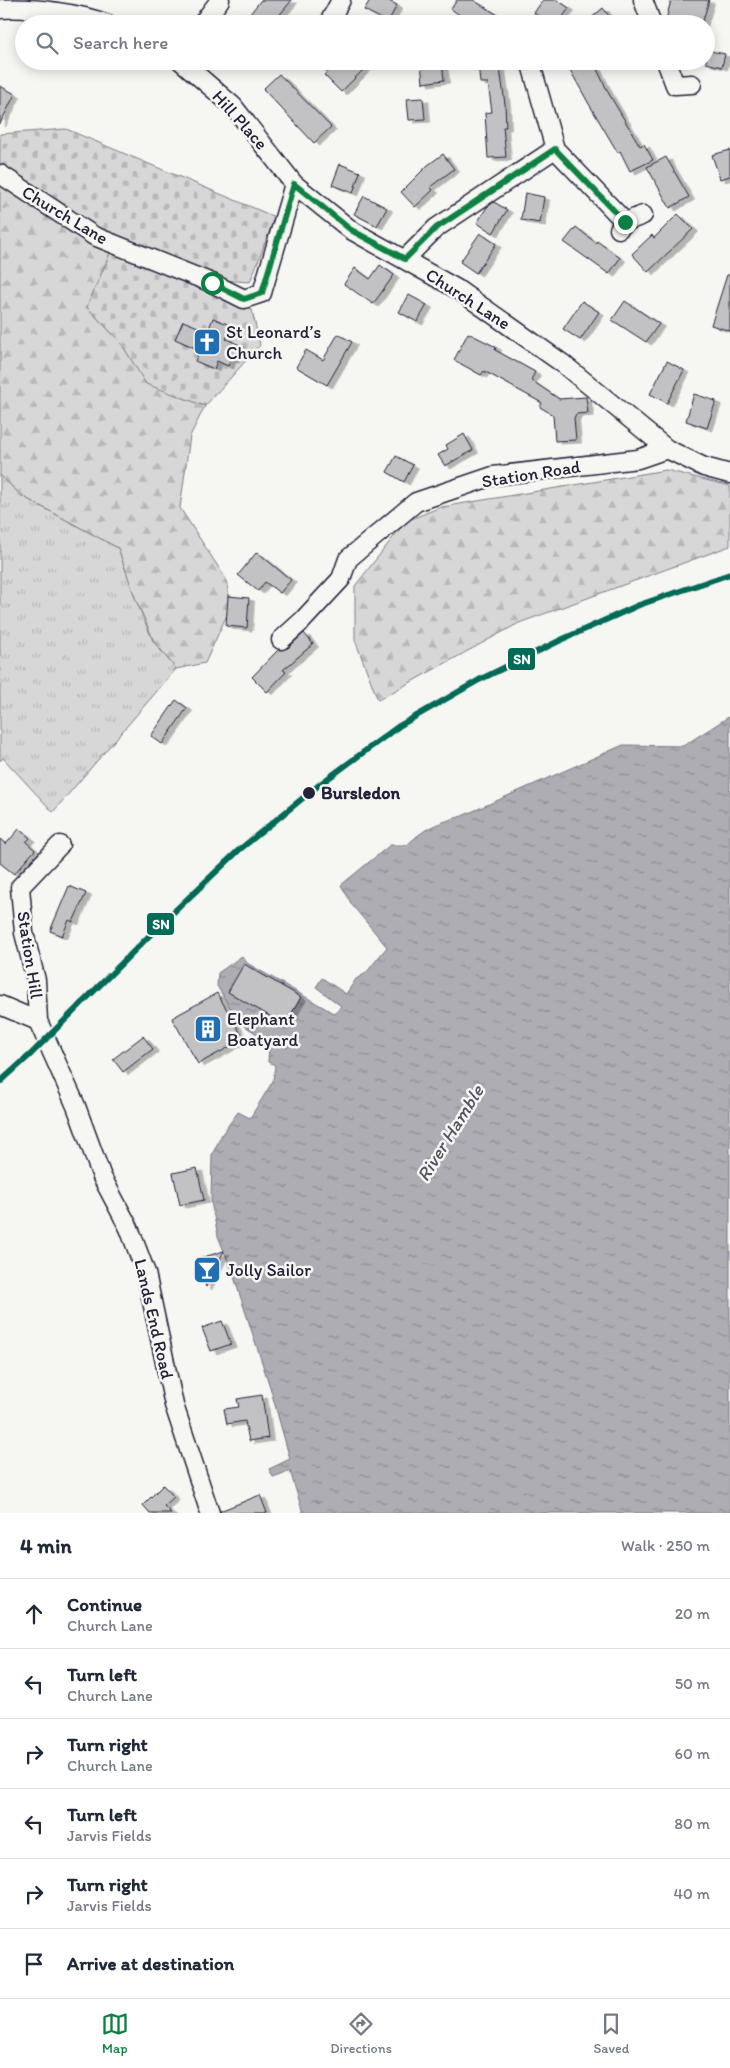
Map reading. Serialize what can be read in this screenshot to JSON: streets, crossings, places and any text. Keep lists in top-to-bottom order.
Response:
{
  "streets": {
    "street": [
      "Hill Place",
      "Church Lane",
      "Station Road",
      "Station Hill",
      "Lands End Road"
    ]
  },
  "crossings": [
    ["Hill Place", "Church Lane"],
    ["Church Lane", "Station Road"],
    ["Station Hill", "Lands End Road"]
  ],
  "water": ["River Hamble"],
  "places": {
    "church": ["St Leonard’s Church"],
    "other": ["Bursledon"],
    "building": ["Elephant Boatyard"],
    "bar": ["Jolly Sailor"]
  },
  "lines": ["transit line SN"],
  "page": {
    "search": "Search here",
    "heading": ["4 min", "Walk · 250 m"],
    "list": [
      ["Continue", "Church Lane", "20 m"],
      ["Turn left", "Church Lane", "50 m"],
      ["Turn right", "Church Lane", "60 m"],
      ["Turn left", "Jarvis Fields", "80 m"],
      ["Turn right", "Jarvis Fields", "40 m"],
      "Arrive at destination"
    ],
    "nav": ["Map", "Directions", "Saved"]
  }
}
